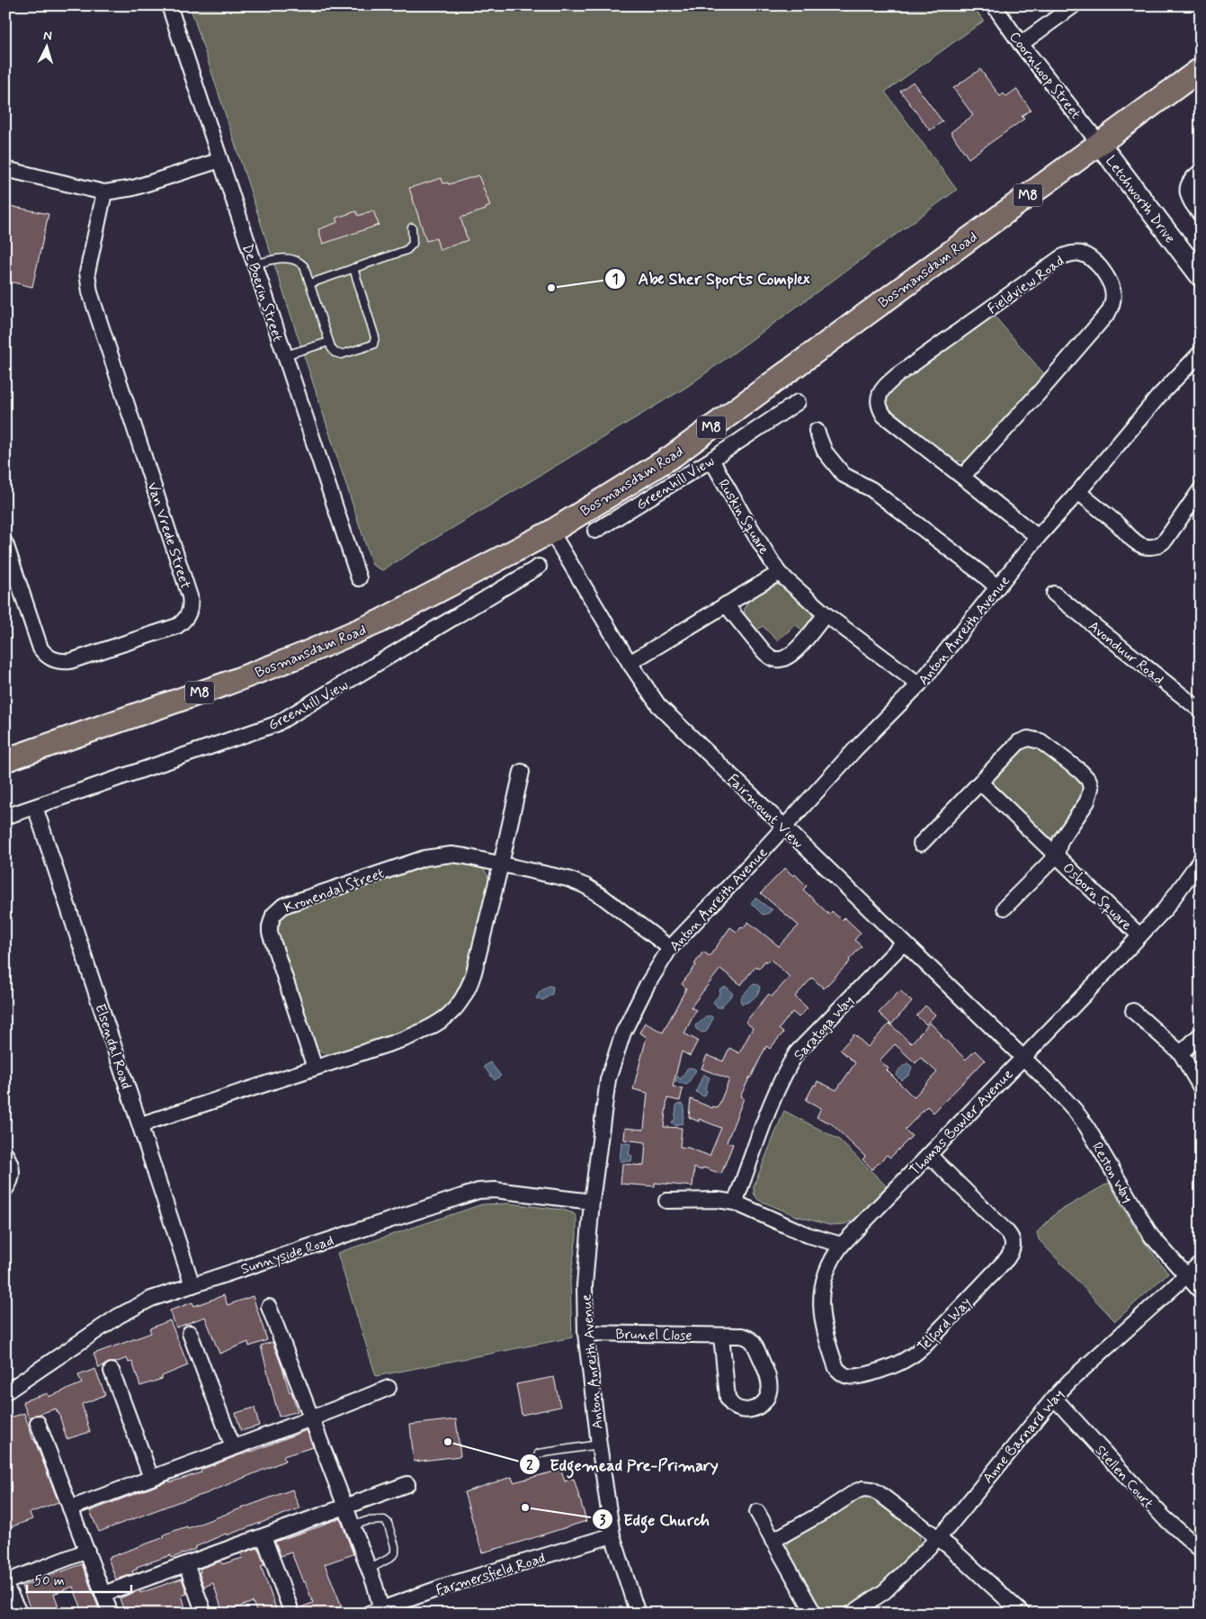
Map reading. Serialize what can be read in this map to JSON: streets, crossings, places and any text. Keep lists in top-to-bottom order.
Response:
{
  "streets": {
    "main road": ["M8", "Bosmansdam Road"],
    "street": [
      "Coornhoop Street",
      "Letchworth Drive",
      "Fieldview Road",
      "De Boerin Street",
      "Greenhill View",
      "Ruskin Square",
      "Van Vrede Street",
      "Anton Anreith Avenue",
      "Avonduur Road",
      "Fairmount View",
      "Kronendal Street",
      "Osborn Square",
      "Saratoga Way",
      "Elsendal Road",
      "Thomas Bowler Avenue",
      "Reston Way",
      "Sunnyside Road",
      "Telford Way",
      "Brunel Close",
      "Anne Barnard Way",
      "Stellen Court",
      "Farmersfield Road"
    ]
  },
  "crossings": [
    ["Coornhoop Street", "Letchworth Drive"],
    ["Coornhoop Street", "Bosmansdam Road"],
    ["Letchworth Drive", "Bosmansdam Road"],
    ["Bosmansdam Road", "Fairmount View"],
    ["Fieldview Road", "Anton Anreith Avenue"],
    ["Greenhill View", "Ruskin Square"],
    ["Greenhill View", "Elsendal Road"],
    ["Ruskin Square", "Anton Anreith Avenue"],
    ["Anton Anreith Avenue", "Fairmount View"],
    ["Anton Anreith Avenue", "Kronendal Street"],
    ["Anton Anreith Avenue", "Sunnyside Road"],
    ["Anton Anreith Avenue", "Brunel Close"],
    ["Anton Anreith Avenue", "Farmersfield Road"],
    ["Fairmount View", "Saratoga Way"],
    ["Fairmount View", "Thomas Bowler Avenue"],
    ["Fairmount View", "Reston Way"],
    ["Osborn Square", "Thomas Bowler Avenue"],
    ["Elsendal Road", "Sunnyside Road"],
    ["Thomas Bowler Avenue", "Reston Way"],
    ["Thomas Bowler Avenue", "Telford Way"],
    ["Reston Way", "Anne Barnard Way"],
    ["Anne Barnard Way", "Stellen Court"]
  ],
  "places": ["Abe Sher Sports Complex", "Edgemead Pre-Primary", "Edge Church"],
  "scale_bar": "50 m",
  "north": "top"
}
